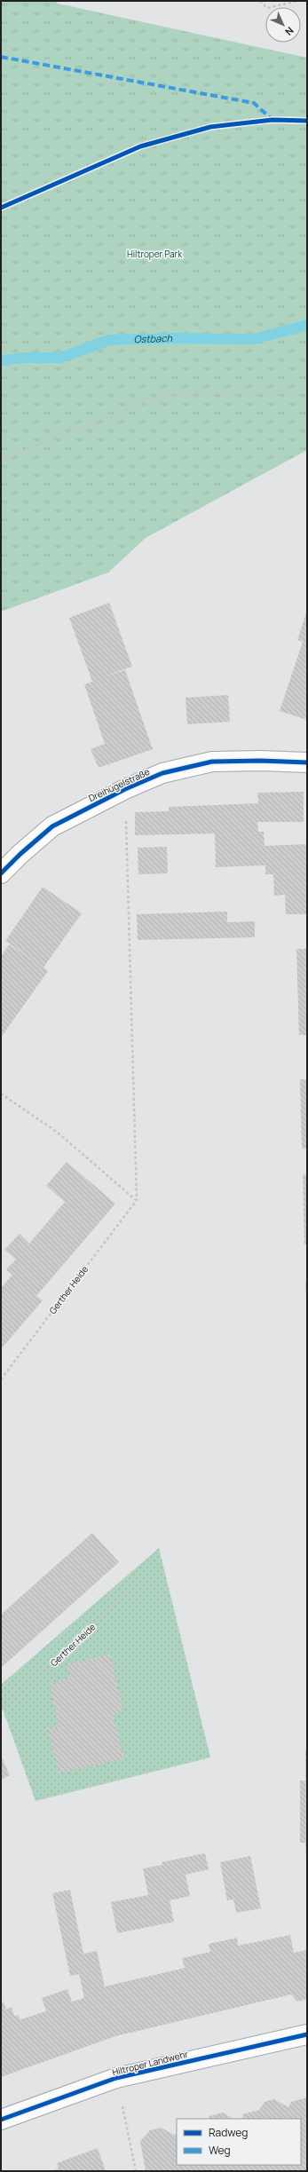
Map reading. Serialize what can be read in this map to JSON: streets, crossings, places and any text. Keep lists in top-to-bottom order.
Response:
{
  "streets": {
    "street": ["Dreihügelstraße", "Hiltroper Landwehr"],
    "path": ["Gerther Heide"]
  },
  "water": ["Ostbach"],
  "parks": ["Hiltroper Park"],
  "legend": ["Radweg", "Weg"],
  "north": "bottom right"
}
